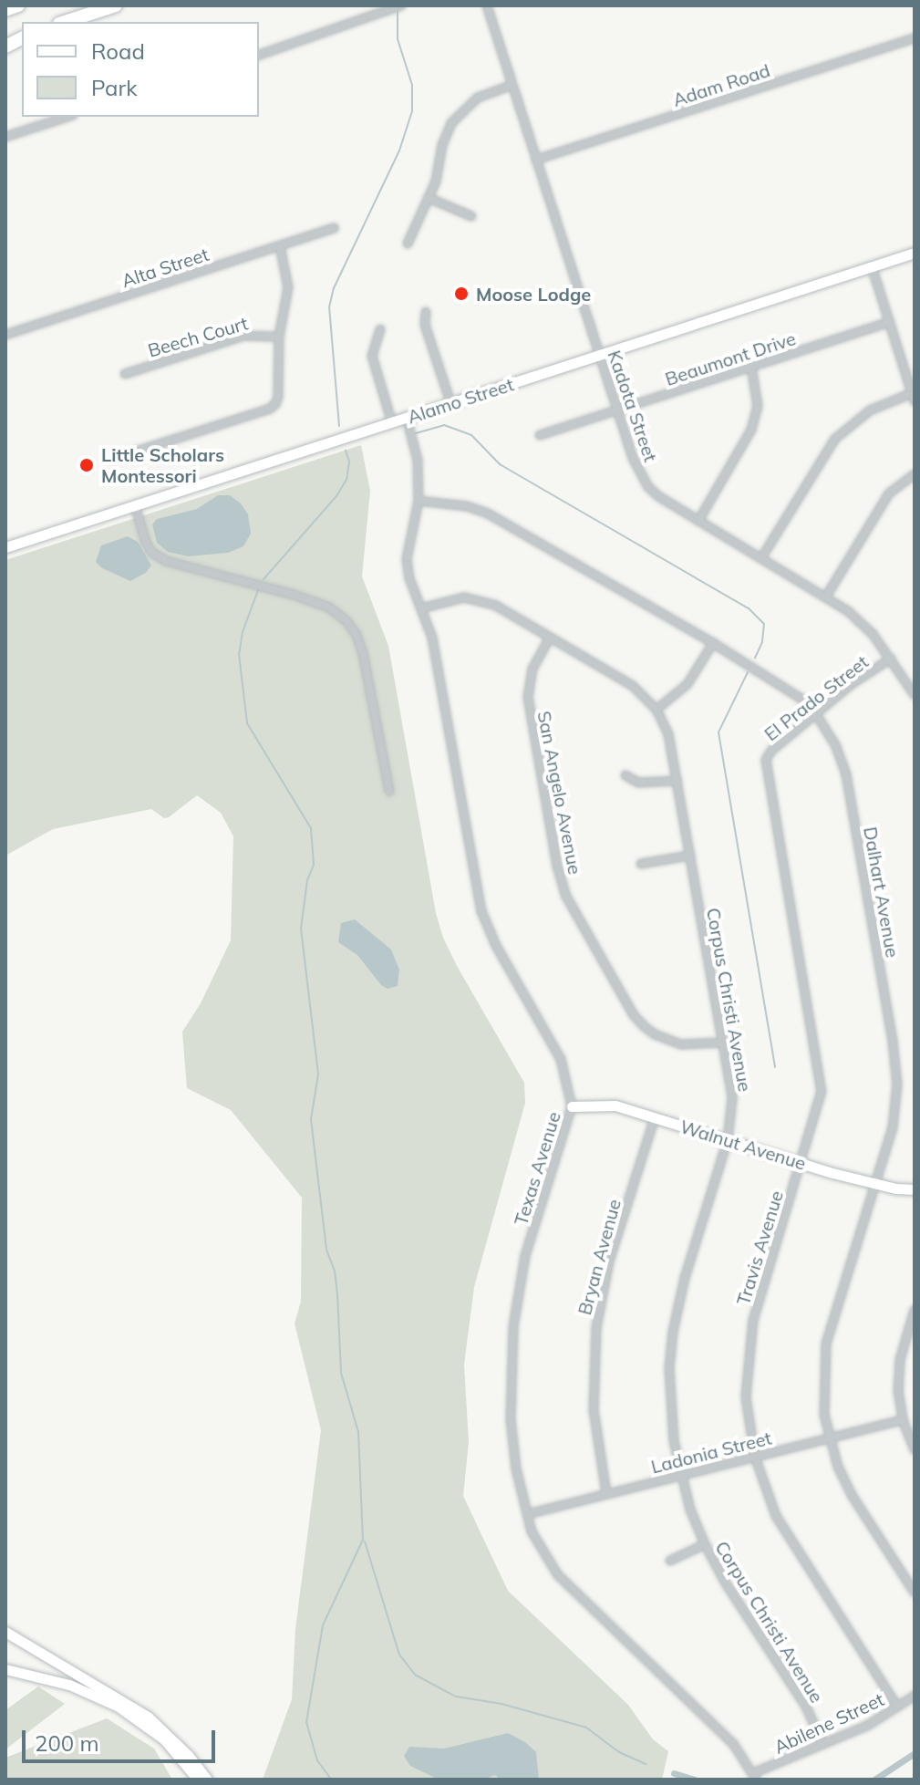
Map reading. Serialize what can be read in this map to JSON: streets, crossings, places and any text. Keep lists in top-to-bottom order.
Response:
{
  "streets": {
    "main road": ["Alamo Street", "Walnut Avenue"],
    "street": [
      "Adam Road",
      "Alta Street",
      "Beech Court",
      "Beaumont Drive",
      "Kadota Street",
      "El Prado Street",
      "San Angelo Avenue",
      "Dalhart Avenue",
      "Corpus Christi Avenue",
      "Texas Avenue",
      "Travis Avenue",
      "Bryan Avenue",
      "Ladonia Street",
      "Abilene Street"
    ]
  },
  "crossings": [
    ["Adam Road", "Kadota Street"],
    ["Beaumont Drive", "Kadota Street"],
    ["Alamo Street", "Kadota Street"],
    ["Alamo Street", "Texas Avenue"],
    ["Kadota Street", "El Prado Street"],
    ["El Prado Street", "Dalhart Avenue"],
    ["El Prado Street", "Travis Avenue"],
    ["San Angelo Avenue", "Corpus Christi Avenue"],
    ["Dalhart Avenue", "Walnut Avenue"],
    ["Dalhart Avenue", "Texas Avenue"],
    ["Dalhart Avenue", "Ladonia Street"],
    ["Corpus Christi Avenue", "Walnut Avenue"],
    ["Corpus Christi Avenue", "Texas Avenue"],
    ["Corpus Christi Avenue", "Ladonia Street"],
    ["Corpus Christi Avenue", "Abilene Street"],
    ["Walnut Avenue", "Texas Avenue"],
    ["Walnut Avenue", "Travis Avenue"],
    ["Walnut Avenue", "Bryan Avenue"],
    ["Texas Avenue", "Ladonia Street"],
    ["Texas Avenue", "Abilene Street"],
    ["Travis Avenue", "Ladonia Street"],
    ["Travis Avenue", "Abilene Street"],
    ["Bryan Avenue", "Ladonia Street"]
  ],
  "places": ["Moose Lodge", "Little Scholars Montessori"],
  "legend": ["Road", "Park"],
  "scale_bar": "200 m"
}
